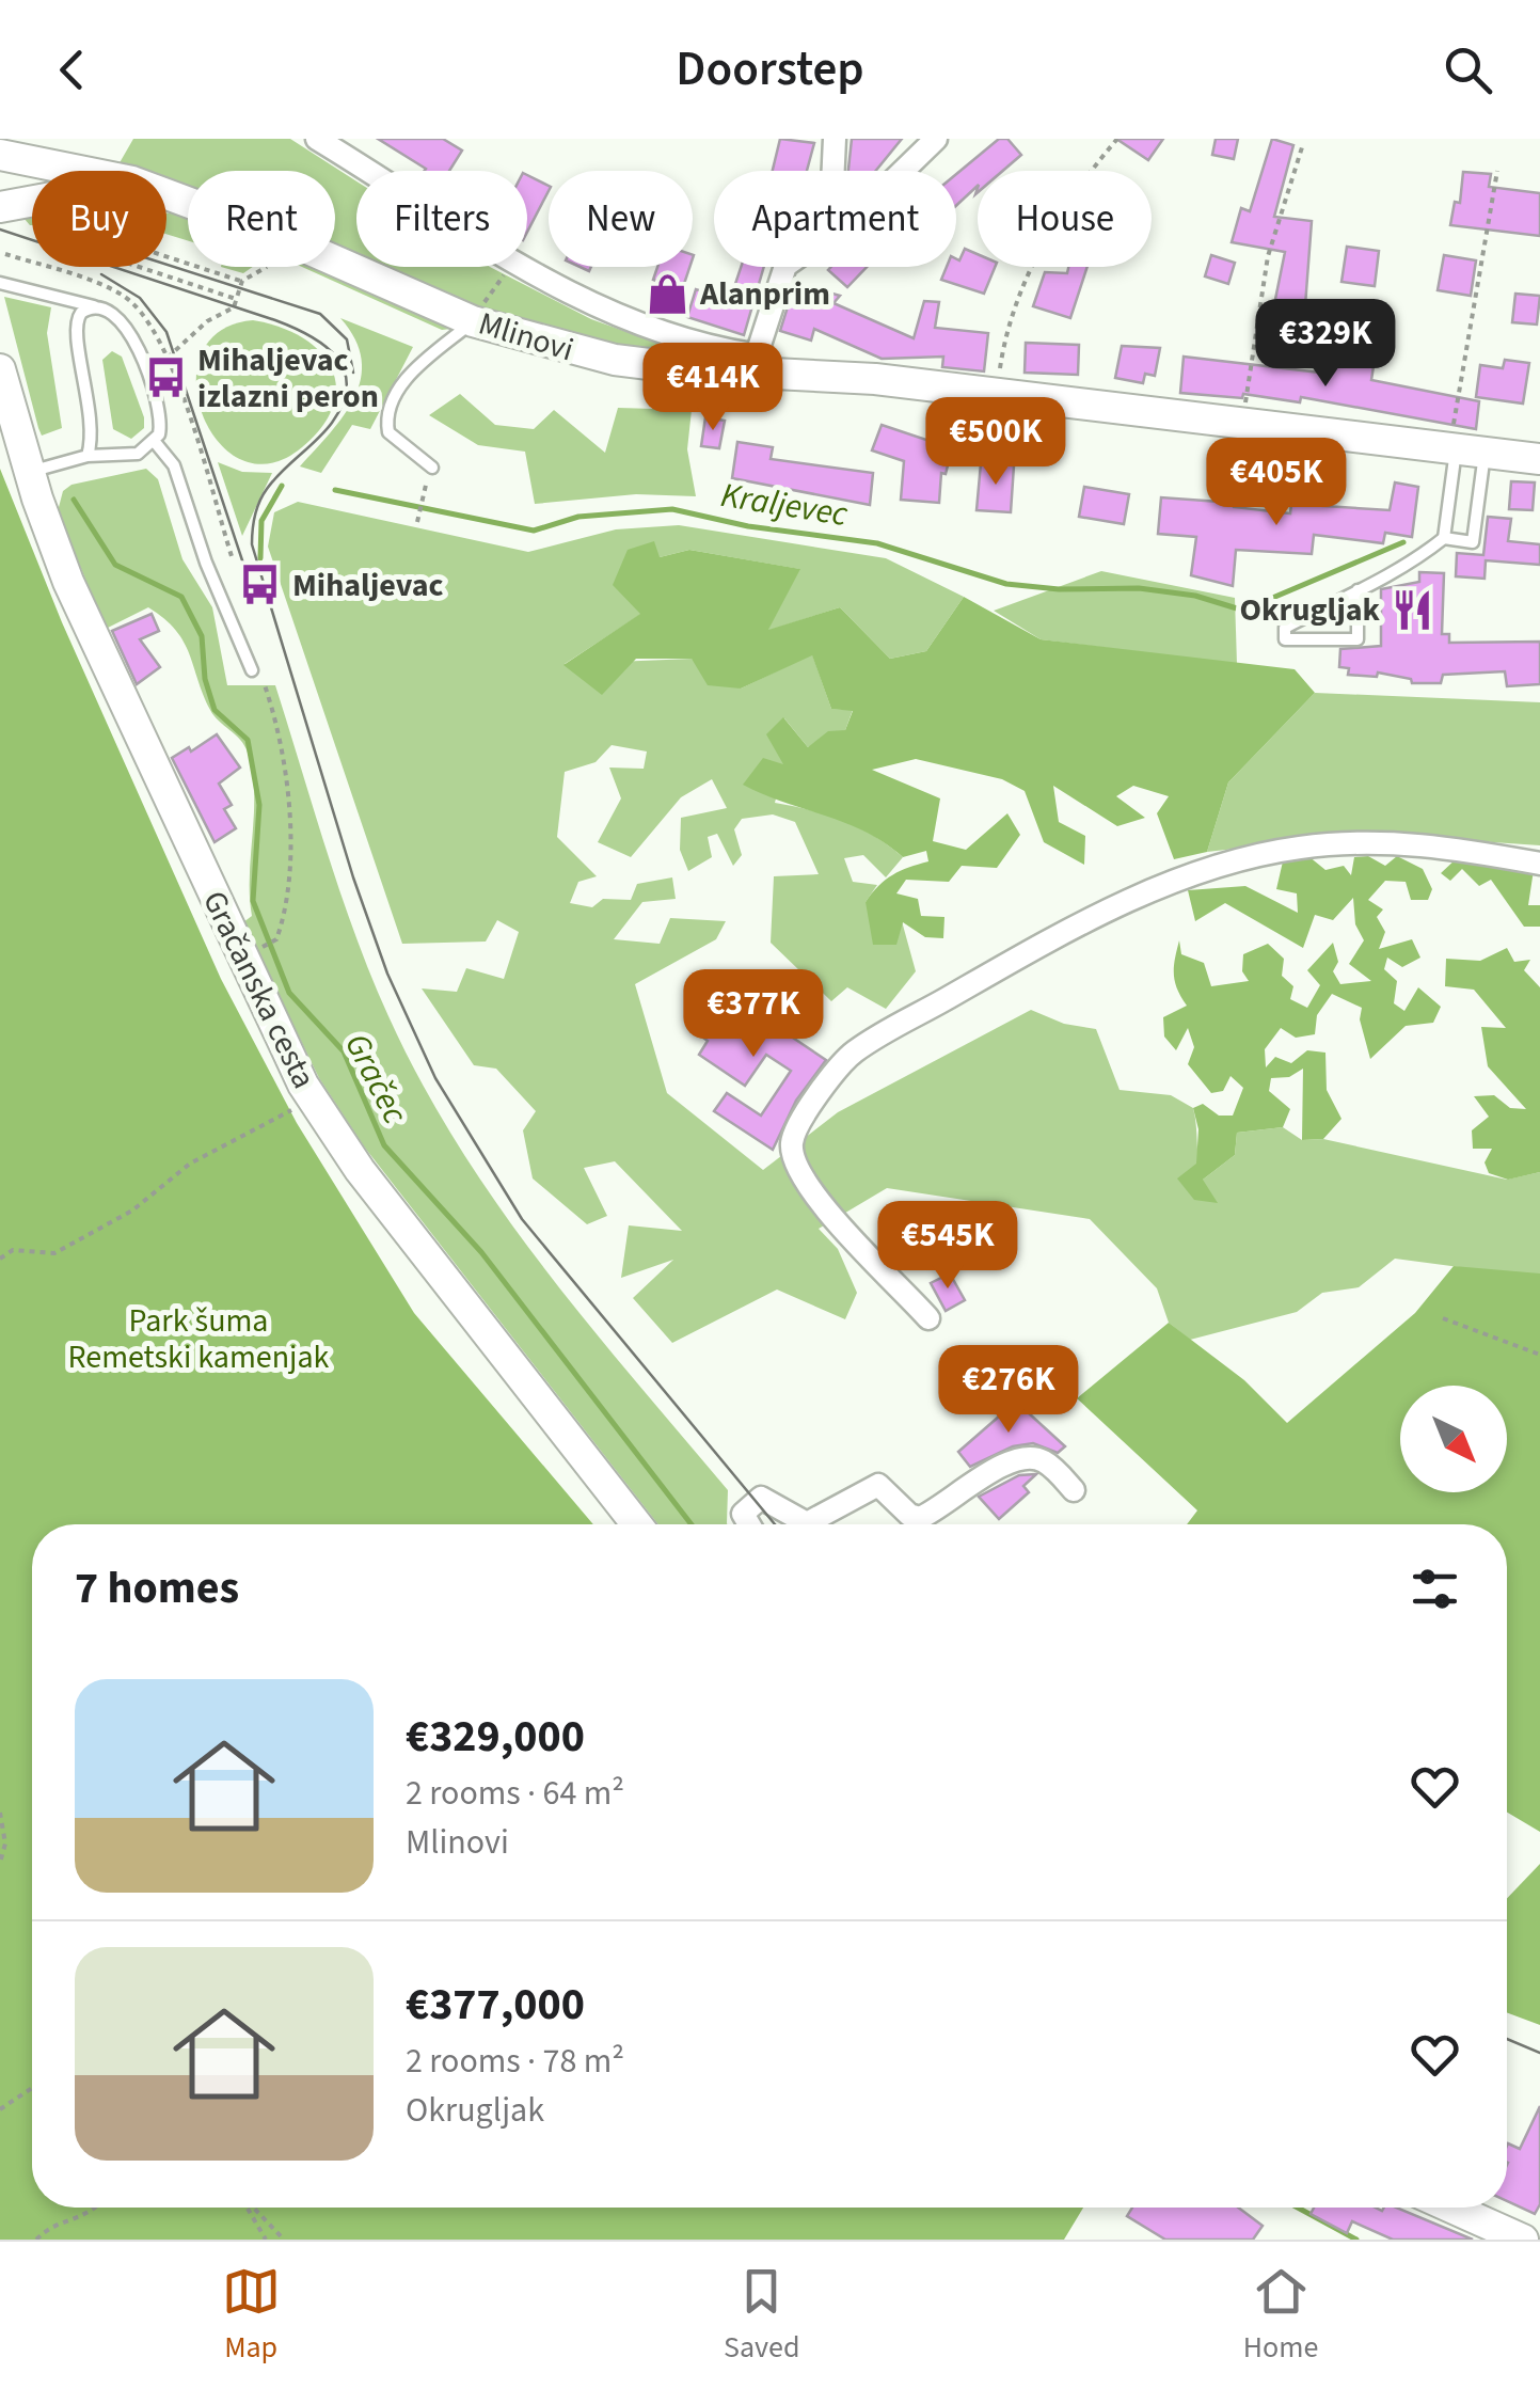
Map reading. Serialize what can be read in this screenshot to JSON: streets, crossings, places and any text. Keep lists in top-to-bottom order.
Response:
{
  "streets": {
    "main road": ["Mlinovi", "Gračanska cesta"]
  },
  "water": ["Kraljevec", "Gračec"],
  "parks": ["Park šuma Remetski kamenjak"],
  "places": {
    "shop": ["Alanprim"],
    "bus stop": ["Mihaljevac izlazni peron", "Mihaljevac"],
    "restaurant": ["Okrugljak"]
  },
  "north": "bottom right",
  "page": {
    "header": "Doorstep",
    "chip": [
      "Buy",
      "Rent",
      "Filters",
      "New",
      "Apartment",
      "House"
    ],
    "price": [
      "€329K",
      "€414K",
      "€500K",
      "€405K",
      "€377K",
      "€545K",
      "€276K"
    ],
    "heading": "7 homes",
    "list": [
      {
        "name": "€329,000",
        "note": "2 rooms · 64 m² · Mlinovi"
      },
      {
        "name": "€377,000",
        "note": "2 rooms · 78 m² · Okrugljak"
      }
    ],
    "tabs": ["Map", "Saved", "Home"]
  }
}
